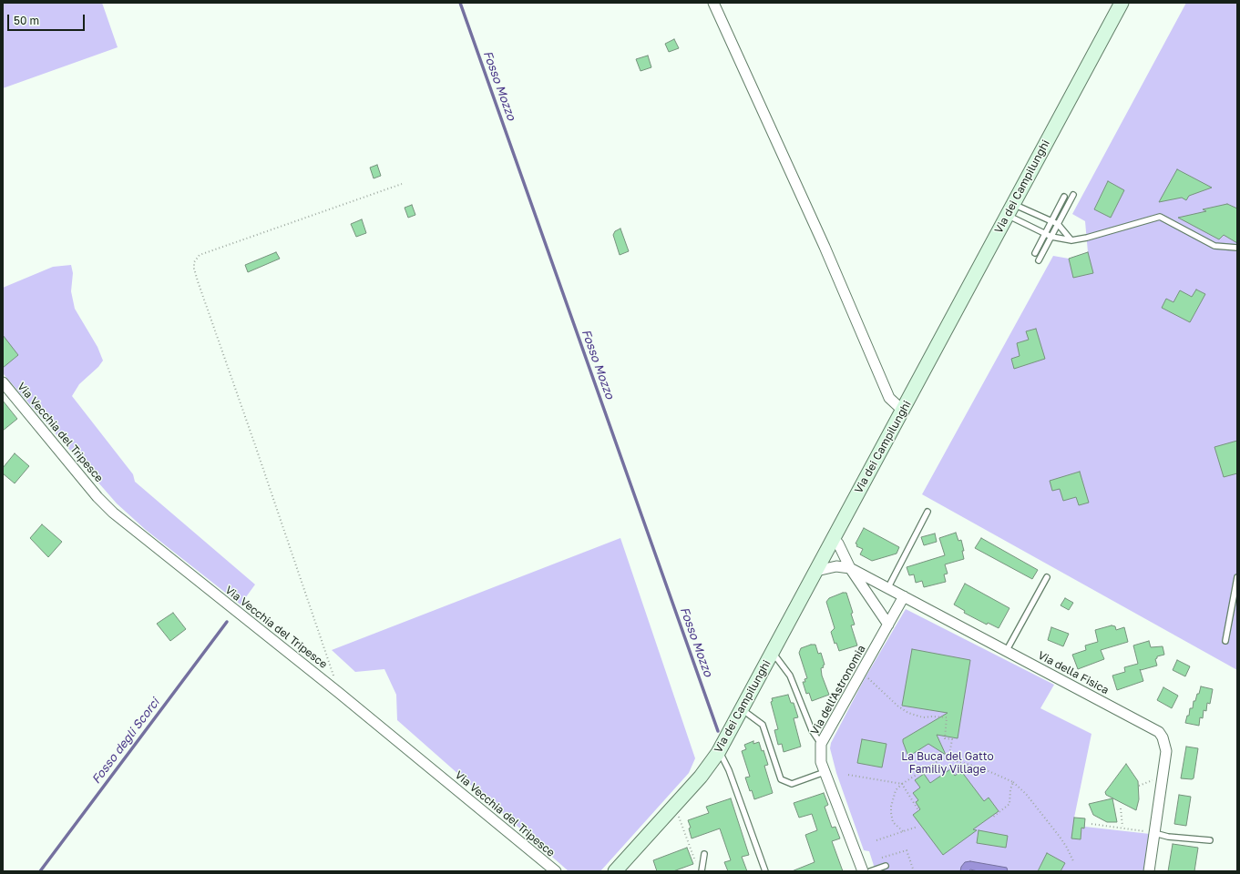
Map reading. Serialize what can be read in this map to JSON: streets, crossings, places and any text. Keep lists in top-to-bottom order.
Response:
{
  "streets": {
    "street": [
      "Via dei Campilunghi",
      "Via Vecchia del Tripesce",
      "Via della Fisica",
      "Via dell'Astronomia"
    ]
  },
  "crossings": [
    ["Via dei Campilunghi", "Via della Fisica"],
    ["Via della Fisica", "Via dell'Astronomia"]
  ],
  "water": ["Fosso Mozzo", "Fosso degli Scorci"],
  "parks": ["La Buca del Gatto Familiy Village"],
  "scale_bar": "50 m"
}
